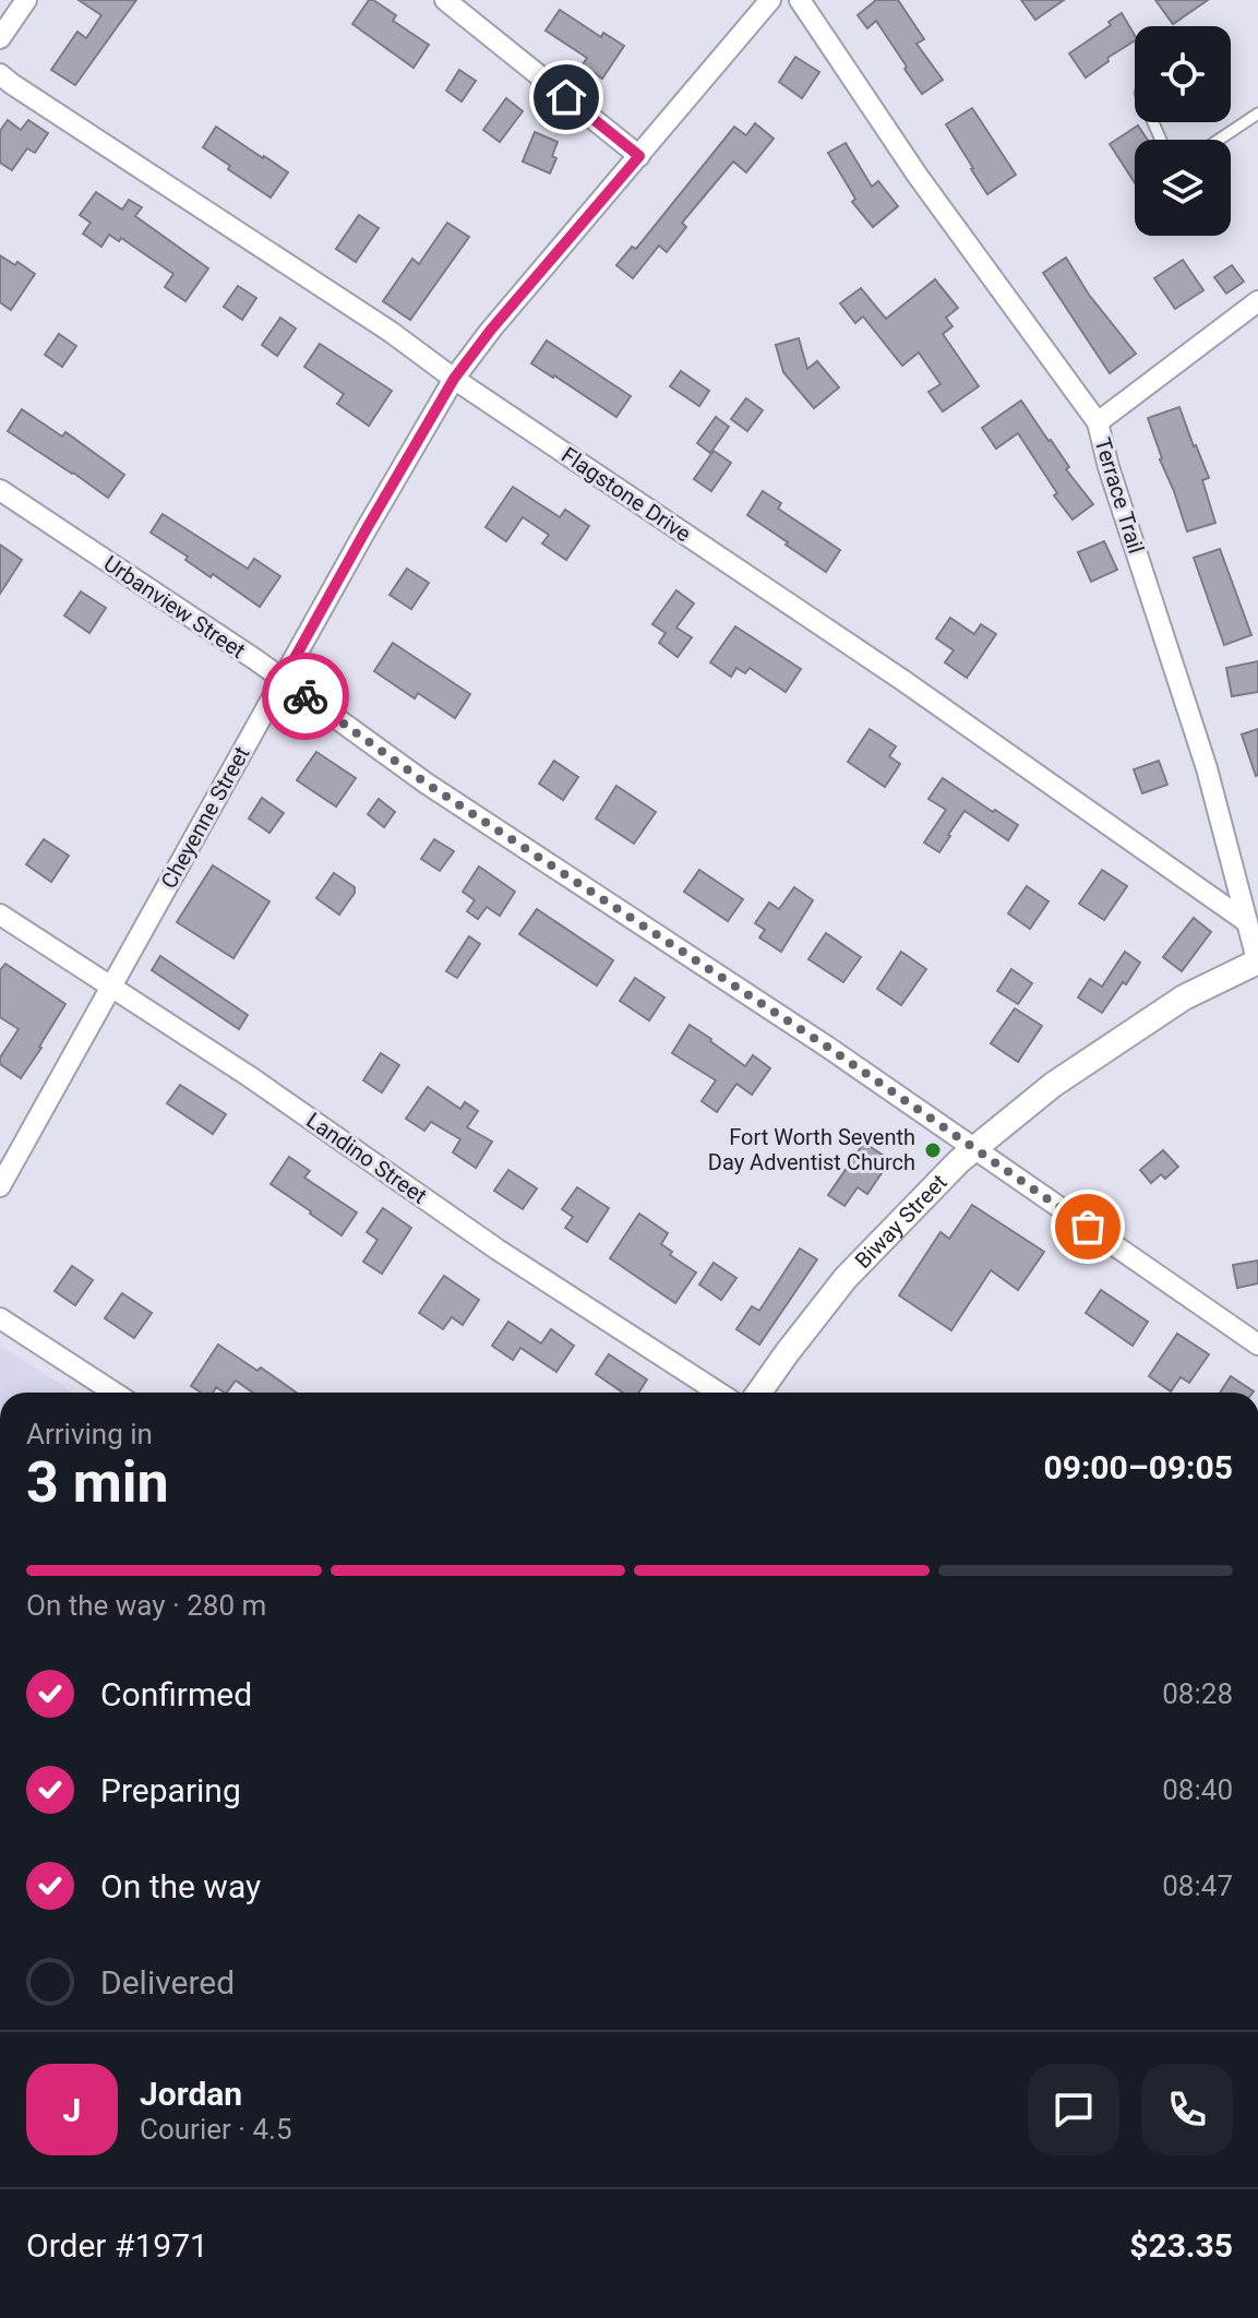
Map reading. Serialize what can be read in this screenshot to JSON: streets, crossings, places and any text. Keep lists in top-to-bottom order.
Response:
{
  "streets": {
    "street": [
      "Flagstone Drive",
      "Terrace Trail",
      "Urbanview Street",
      "Cheyenne Street",
      "Landino Street",
      "Biway Street"
    ]
  },
  "crossings": [
    ["Flagstone Drive", "Terrace Trail"],
    ["Flagstone Drive", "Cheyenne Street"],
    ["Terrace Trail", "Biway Street"],
    ["Urbanview Street", "Cheyenne Street"],
    ["Urbanview Street", "Biway Street"],
    ["Cheyenne Street", "Landino Street"]
  ],
  "places": ["Fort Worth Seventh Day Adventist Church"],
  "page": {
    "heading": ["3 min", "Arriving in", "09:00–09:05"],
    "panel": [
      "Jordan",
      "Courier · 4.5",
      "Order #1971",
      "$23.35"
    ],
    "bar": "On the way · 280 m",
    "list": [
      ["Confirmed", "08:28"],
      ["Preparing", "08:40"],
      ["On the way", "08:47"],
      "Delivered"
    ],
    "round": "J"
  }
}
